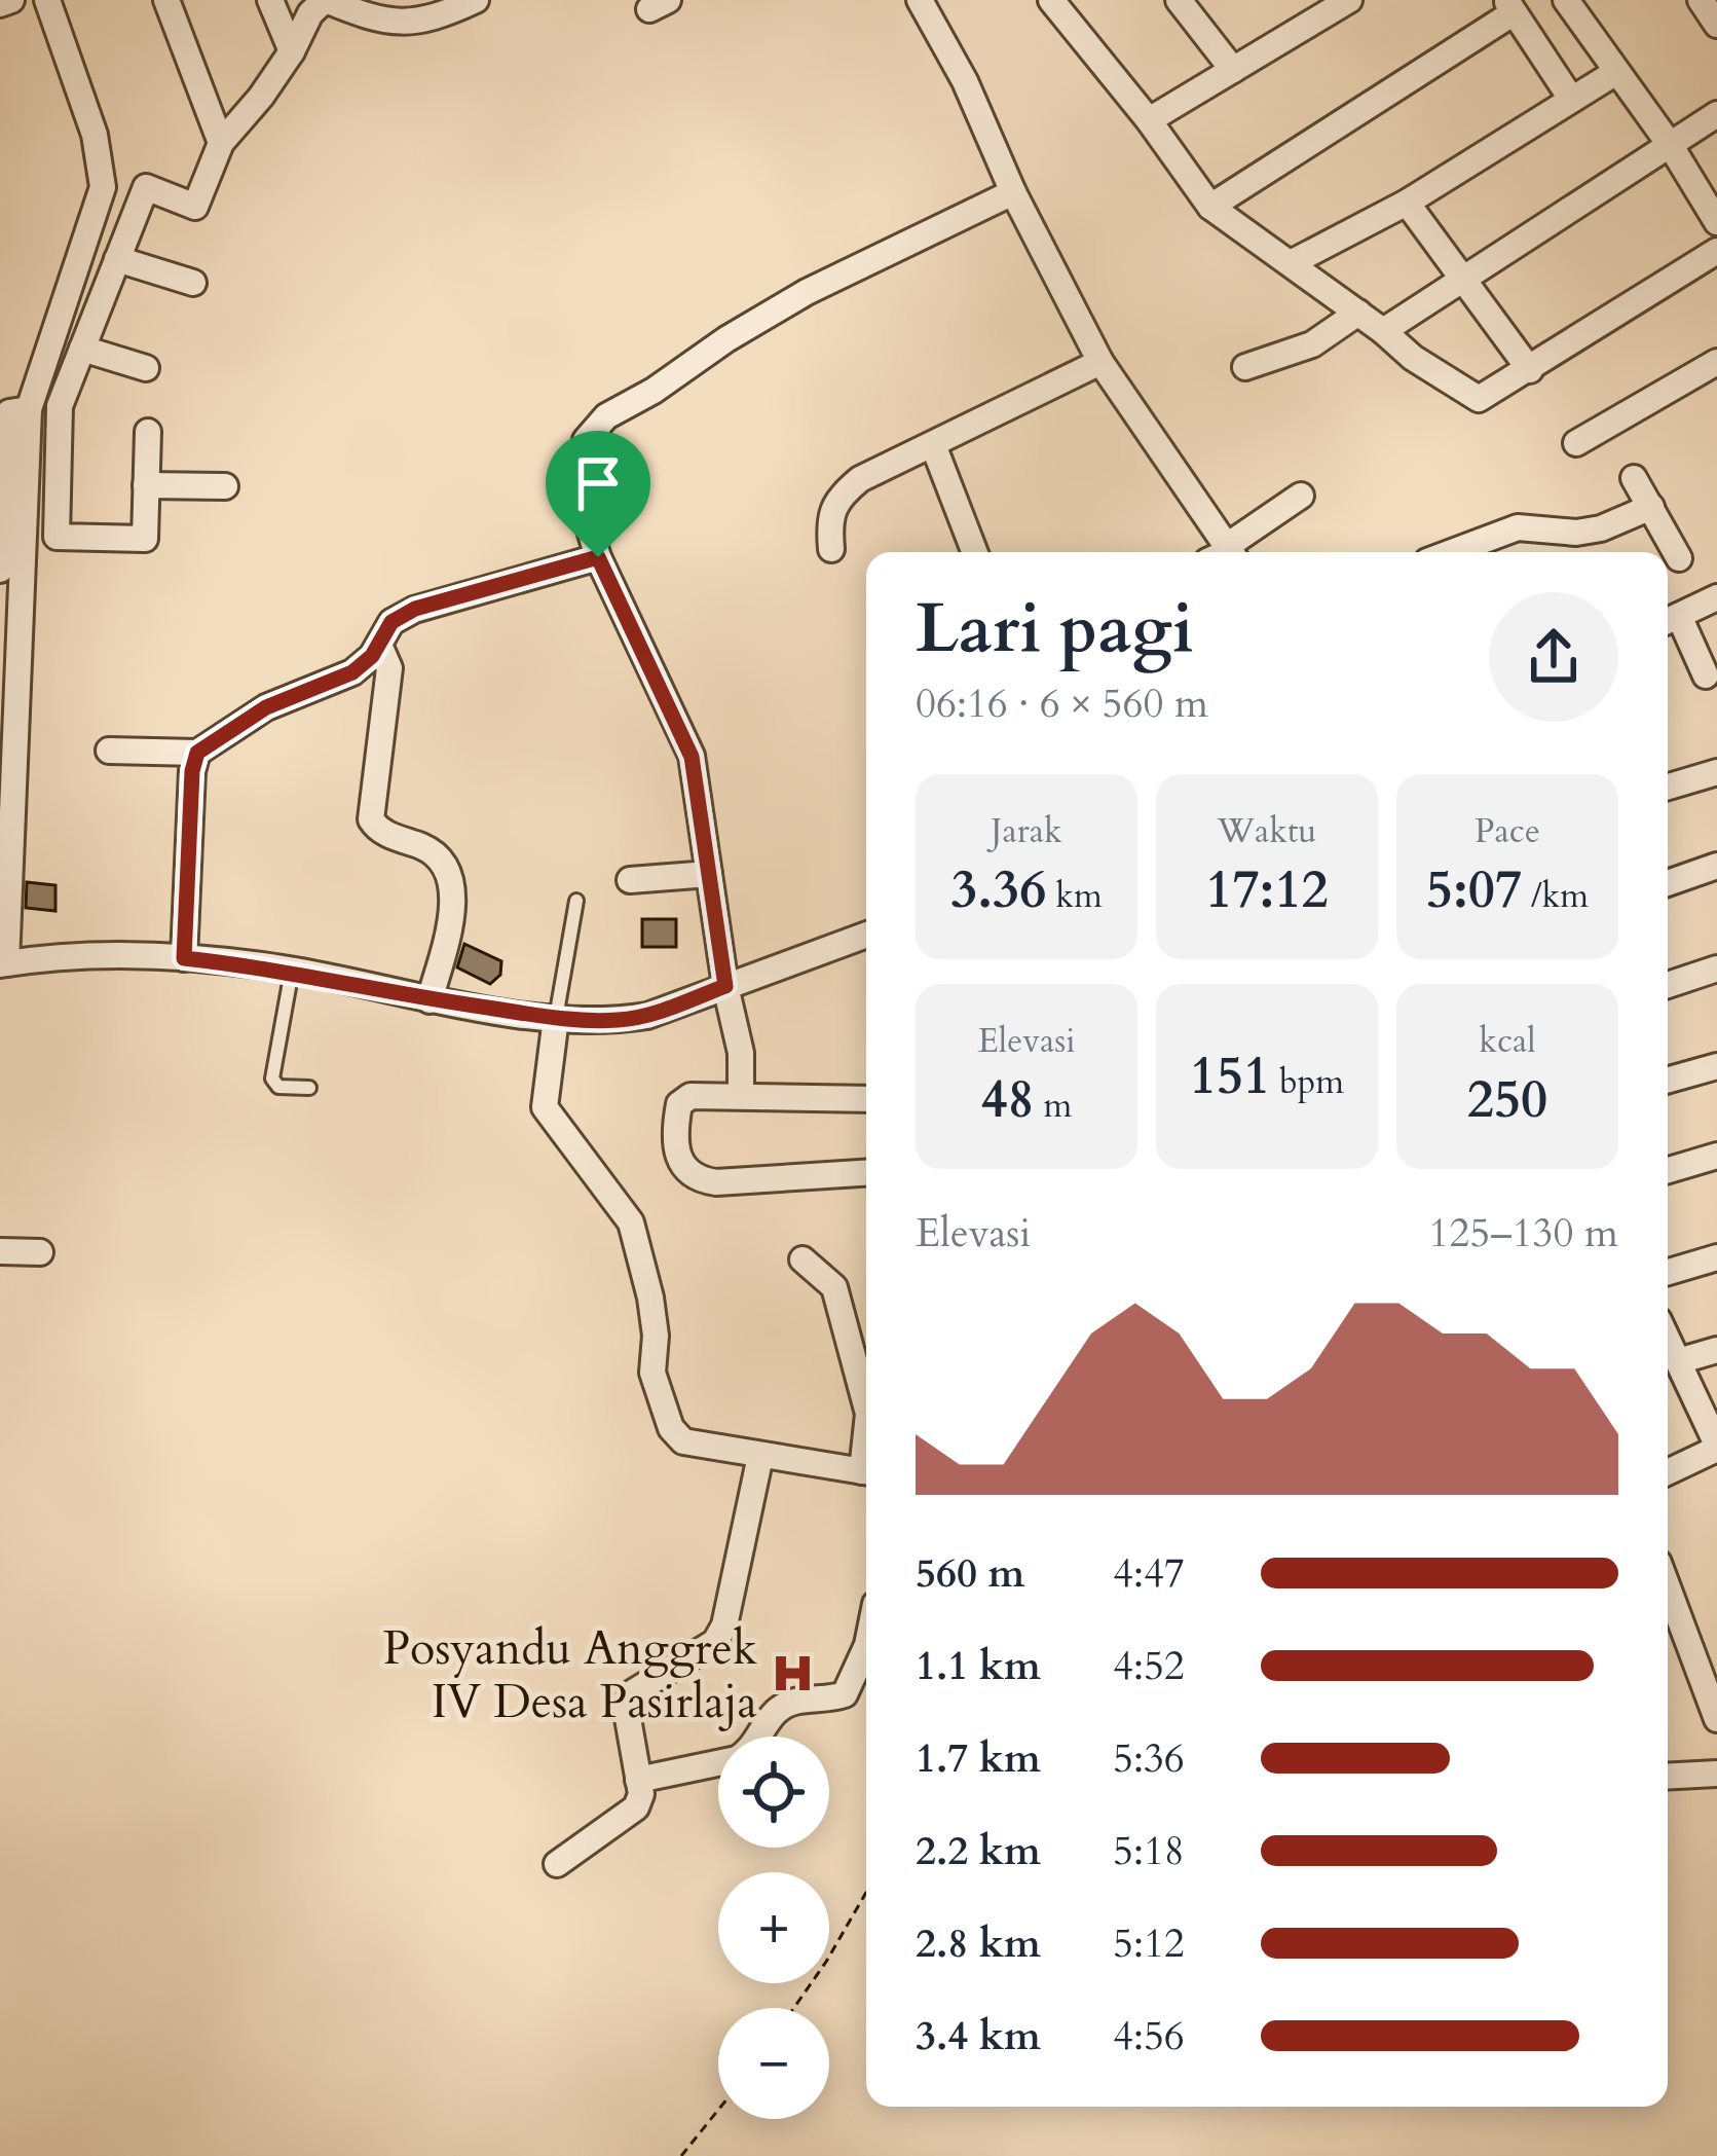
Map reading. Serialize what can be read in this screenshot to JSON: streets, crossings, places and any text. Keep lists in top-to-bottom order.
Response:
{
  "places": {
    "hospital": ["Posyandu Anggrek IV Desa Pasirlaja"]
  },
  "page": {
    "heading": ["Lari pagi", "06:16 · 6 × 560 m"],
    "stats": [
      ["Jarak", "3.36 km"],
      ["Waktu", "17:12"],
      ["Pace", "5:07 /km"],
      ["Elevasi", "48 m"],
      ["151 bpm"],
      ["kcal", "250"]
    ],
    "chart": ["Elevasi", "125–130 m"],
    "list": [
      {
        "name": "560 m",
        "note": "4:47"
      },
      {
        "name": "1.1 km",
        "note": "4:52"
      },
      {
        "name": "1.7 km",
        "note": "5:36"
      },
      {
        "name": "2.2 km",
        "note": "5:18"
      },
      {
        "name": "2.8 km",
        "note": "5:12"
      },
      {
        "name": "3.4 km",
        "note": "4:56"
      }
    ],
    "map_buttons": ["+", "−"]
  }
}
